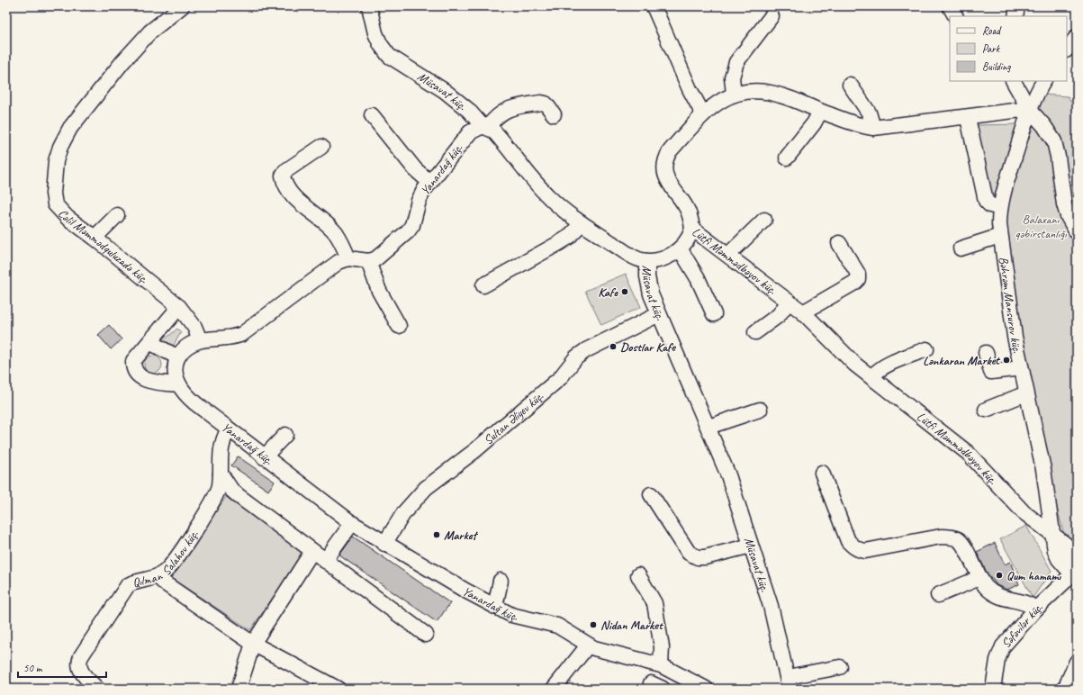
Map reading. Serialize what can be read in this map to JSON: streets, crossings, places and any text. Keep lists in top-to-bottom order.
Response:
{
  "streets": {
    "street": [
      "Müsavat küç.",
      "Yanardağ küç.",
      "Cəlil Məmmədquluzadə küç.",
      "Lütfi Məmmədbəyov küç.",
      "Bəhrəm Mansurov küç.",
      "Sultan Əliyev küç.",
      "Qılman Salahov küç.",
      "Səfəvilər küç."
    ]
  },
  "crossings": [
    ["Müsavat küç.", "Yanardağ küç."],
    ["Müsavat küç.", "Sultan Əliyev küç."],
    ["Yanardağ küç.", "Sultan Əliyev küç."],
    ["Yanardağ küç.", "Qılman Salahov küç."],
    ["Lütfi Məmmədbəyov küç.", "Bəhrəm Mansurov küç."],
    ["Lütfi Məmmədbəyov küç.", "Səfəvilər küç."]
  ],
  "parks": ["Balaxanı qəbirstanlığı"],
  "places": [
    "Kafe",
    "Dostlar Kafe",
    "Lənkaran Market",
    "Market",
    "Qum hamamı",
    "Nidan Market"
  ],
  "legend": ["Road", "Park", "Building"],
  "scale_bar": "50 m"
}
